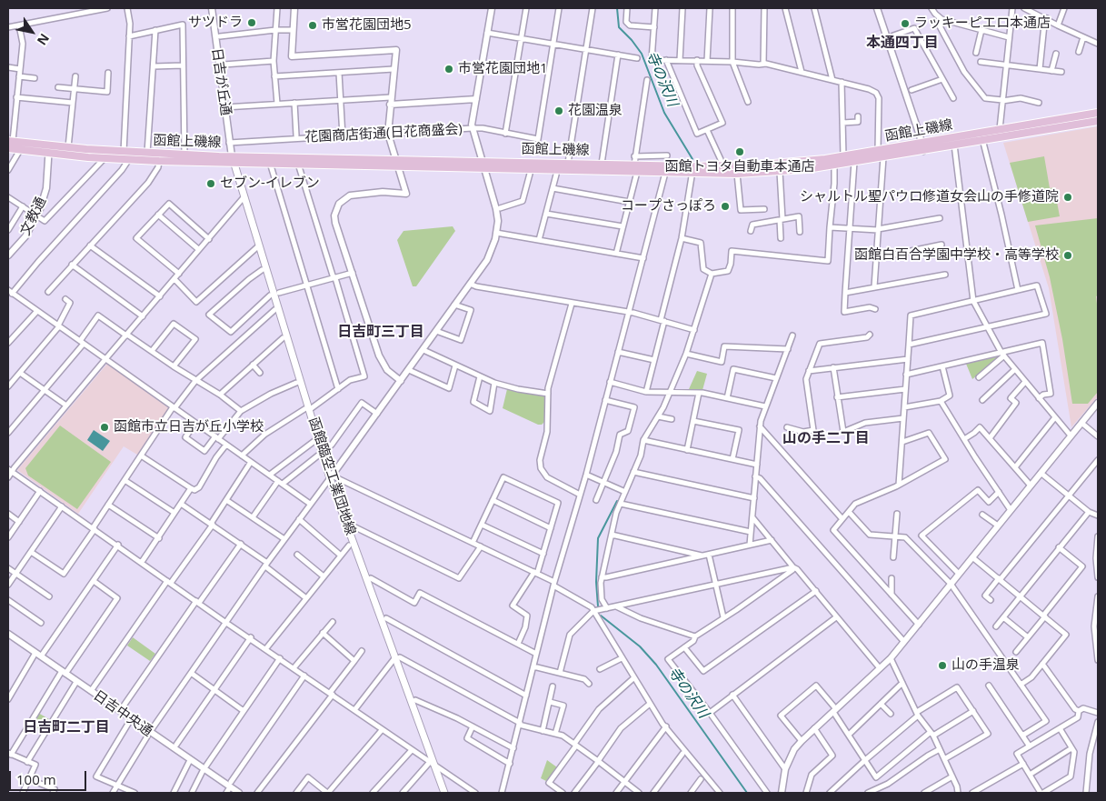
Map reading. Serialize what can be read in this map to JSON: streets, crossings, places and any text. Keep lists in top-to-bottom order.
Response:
{
  "streets": {
    "main road": ["函館上磯線", "函館臨空工業団地線"],
    "street": [
      "日吉が丘通",
      "花園商店街通(日花商盛会)",
      "文教通",
      "日吉中央通"
    ]
  },
  "crossings": [
    ["日吉が丘通", "函館上磯線"],
    ["日吉が丘通", "花園商店街通(日花商盛会)"],
    ["日吉が丘通", "函館臨空工業団地線"],
    ["函館上磯線", "文教通"],
    ["函館上磯線", "函館臨空工業団地線"]
  ],
  "districts": [
    "本通四丁目",
    "日吉町三丁目",
    "山の手二丁目",
    "日吉町二丁目"
  ],
  "water": ["寺の沢川"],
  "places": [
    "サツドラ",
    "ラッキーピエロ本通店",
    "市営花園団地5",
    "市営花園団地1",
    "花園温泉",
    "函館トヨタ自動車本通店",
    "セブン-イレブン",
    "シャルトル聖パウロ修道女会山の手修道院",
    "コープさっぽろ",
    "函館白百合学園中学校・高等学校",
    "函館市立日吉が丘小学校",
    "山の手温泉"
  ],
  "scale_bar": "100 m",
  "north": "bottom right"
}
